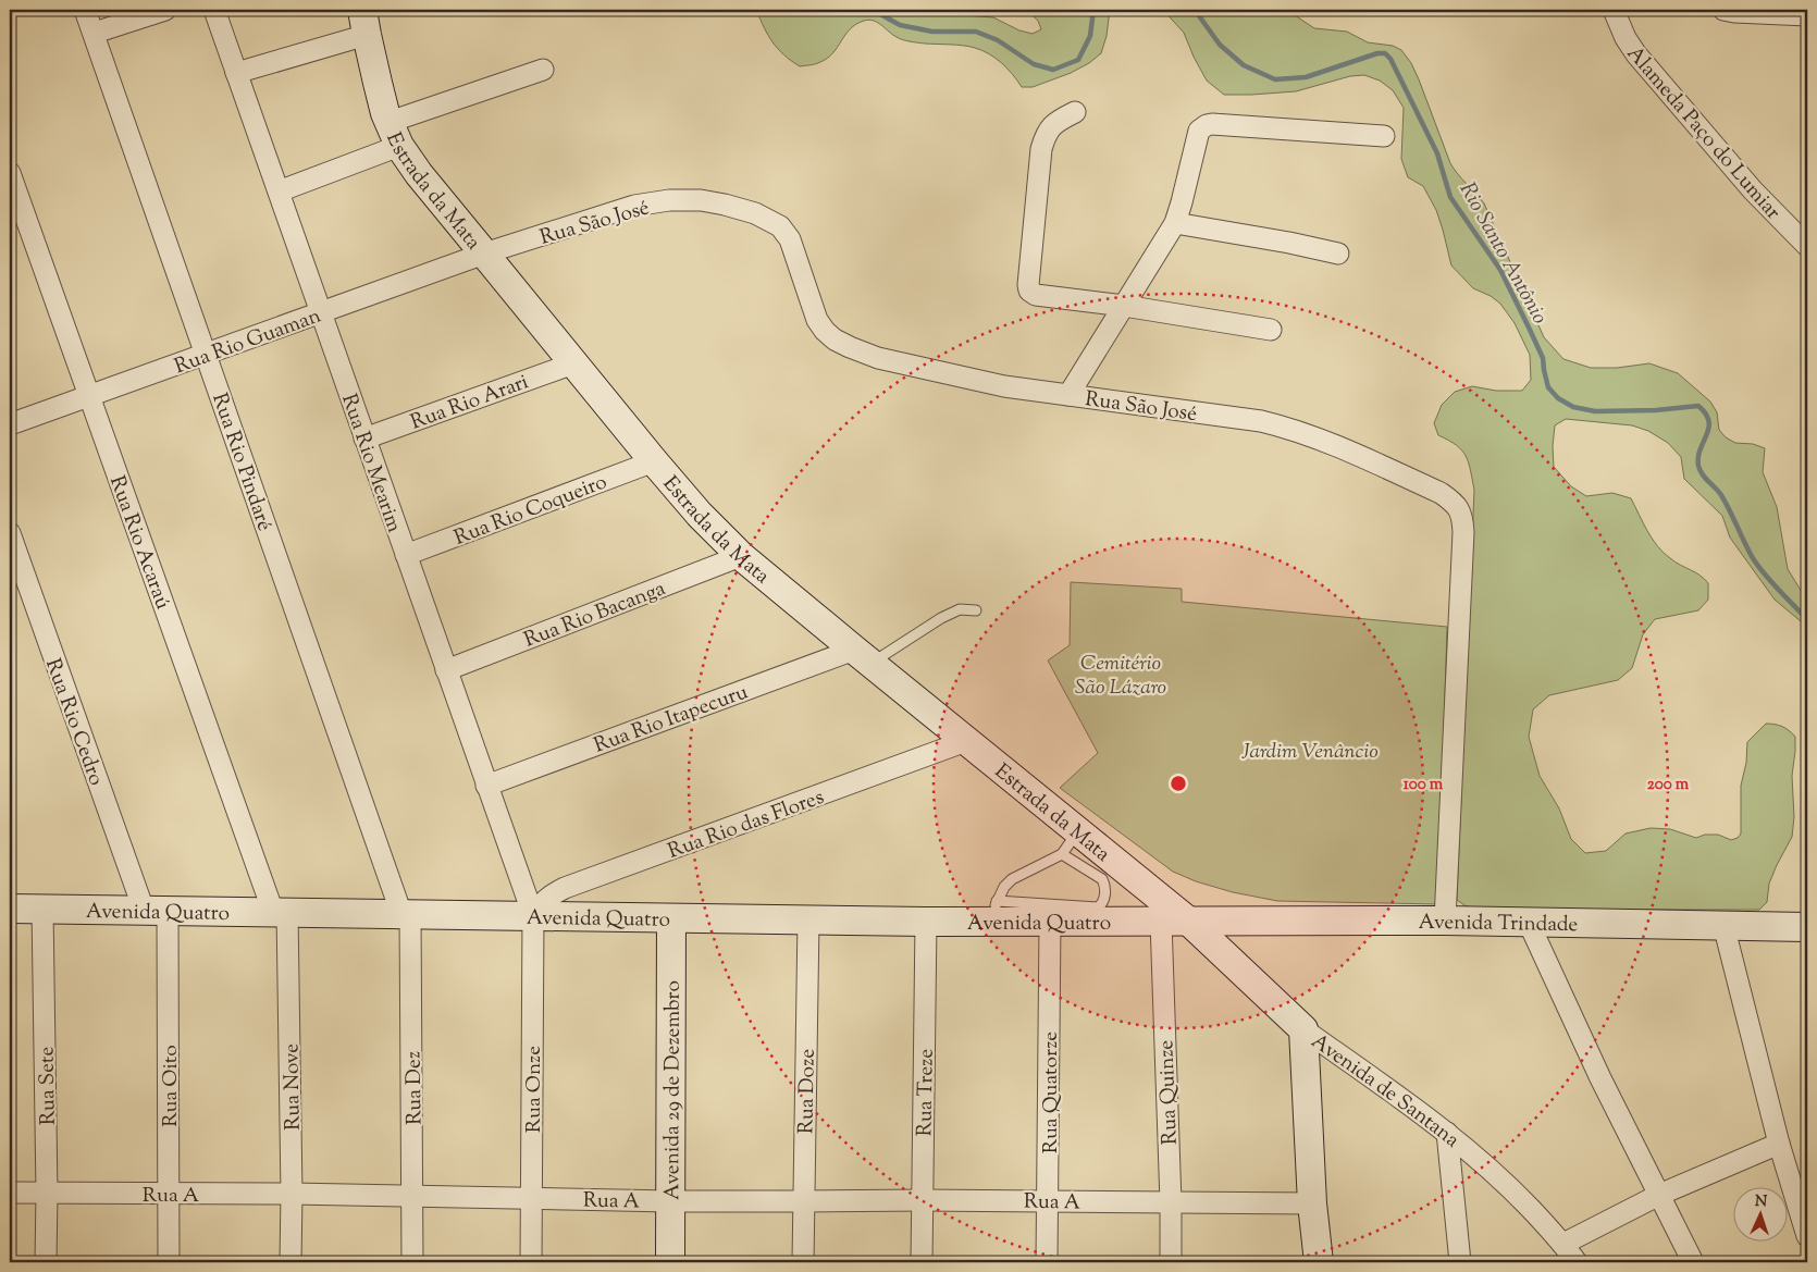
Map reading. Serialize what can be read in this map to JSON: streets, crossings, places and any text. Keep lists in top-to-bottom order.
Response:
{
  "streets": {
    "main road": [
      "Estrada da Mata",
      "Avenida Quatro",
      "Avenida Trindade",
      "Avenida de Santana",
      "Avenida 29 de Dezembro"
    ],
    "street": [
      "Alameda Paço do Lumiar",
      "Rua São José",
      "Rua Rio Guaman",
      "Rua Rio Arari",
      "Rua Rio Pindaré",
      "Rua Rio Mearim",
      "Rua Rio Coqueiro",
      "Rua Rio Acaraú",
      "Rua Rio Bacanga",
      "Rua Rio Itapecuru",
      "Rua Rio Cedro",
      "Rua Rio das Flores",
      "Rua Sete",
      "Rua Oito",
      "Rua Nove",
      "Rua Dez",
      "Rua Onze",
      "Rua Doze",
      "Rua Treze",
      "Rua Quatorze",
      "Rua Quinze",
      "Rua A"
    ]
  },
  "crossings": [
    ["Estrada da Mata", "Rua São José"],
    ["Estrada da Mata", "Rua Rio Guaman"],
    ["Estrada da Mata", "Rua Rio Arari"],
    ["Estrada da Mata", "Rua Rio Mearim"],
    ["Estrada da Mata", "Rua Rio Coqueiro"],
    ["Estrada da Mata", "Rua Rio Bacanga"],
    ["Estrada da Mata", "Rua Rio Itapecuru"],
    ["Estrada da Mata", "Rua Rio das Flores"],
    ["Estrada da Mata", "Avenida Quatro"],
    ["Estrada da Mata", "Avenida Trindade"],
    ["Estrada da Mata", "Avenida de Santana"],
    ["Estrada da Mata", "Rua Quinze"],
    ["Rua São José", "Rua Rio Guaman"],
    ["Rua São José", "Avenida Trindade"],
    ["Rua Rio Guaman", "Rua Rio Pindaré"],
    ["Rua Rio Guaman", "Rua Rio Mearim"],
    ["Rua Rio Guaman", "Rua Rio Acaraú"],
    ["Rua Rio Arari", "Rua Rio Mearim"],
    ["Rua Rio Pindaré", "Avenida Quatro"],
    ["Rua Rio Pindaré", "Rua Dez"],
    ["Rua Rio Mearim", "Rua Rio Coqueiro"],
    ["Rua Rio Mearim", "Rua Rio Bacanga"],
    ["Rua Rio Mearim", "Rua Rio Itapecuru"],
    ["Rua Rio Mearim", "Rua Rio das Flores"],
    ["Rua Rio Mearim", "Avenida Quatro"],
    ["Rua Rio Mearim", "Rua Onze"],
    ["Rua Rio Acaraú", "Avenida Quatro"],
    ["Rua Rio Acaraú", "Rua Nove"],
    ["Rua Rio Cedro", "Avenida Quatro"],
    ["Rua Rio Cedro", "Rua Oito"],
    ["Rua Rio das Flores", "Avenida Quatro"],
    ["Rua Rio das Flores", "Rua Onze"],
    ["Avenida Quatro", "Avenida Trindade"],
    ["Avenida Quatro", "Rua Sete"],
    ["Avenida Quatro", "Rua Oito"],
    ["Avenida Quatro", "Rua Nove"],
    ["Avenida Quatro", "Rua Dez"],
    ["Avenida Quatro", "Rua Onze"],
    ["Avenida Quatro", "Avenida de Santana"],
    ["Avenida Quatro", "Avenida 29 de Dezembro"],
    ["Avenida Quatro", "Rua Doze"],
    ["Avenida Quatro", "Rua Treze"],
    ["Avenida Quatro", "Rua Quatorze"],
    ["Avenida Quatro", "Rua Quinze"],
    ["Avenida Trindade", "Avenida de Santana"],
    ["Avenida Trindade", "Rua Quinze"],
    ["Rua Sete", "Rua A"],
    ["Rua Oito", "Rua A"],
    ["Rua Nove", "Rua A"],
    ["Rua Dez", "Rua A"],
    ["Rua Onze", "Rua A"],
    ["Avenida de Santana", "Rua Quinze"],
    ["Avenida 29 de Dezembro", "Rua A"],
    ["Rua Doze", "Rua A"],
    ["Rua Treze", "Rua A"],
    ["Rua Quatorze", "Rua A"],
    ["Rua Quinze", "Rua A"]
  ],
  "water": ["Rio Santo Antônio"],
  "parks": ["Cemitério São Lázaro", "Jardim Venâncio"],
  "north": "top",
  "rings": ["100 m", "200 m"]
}
